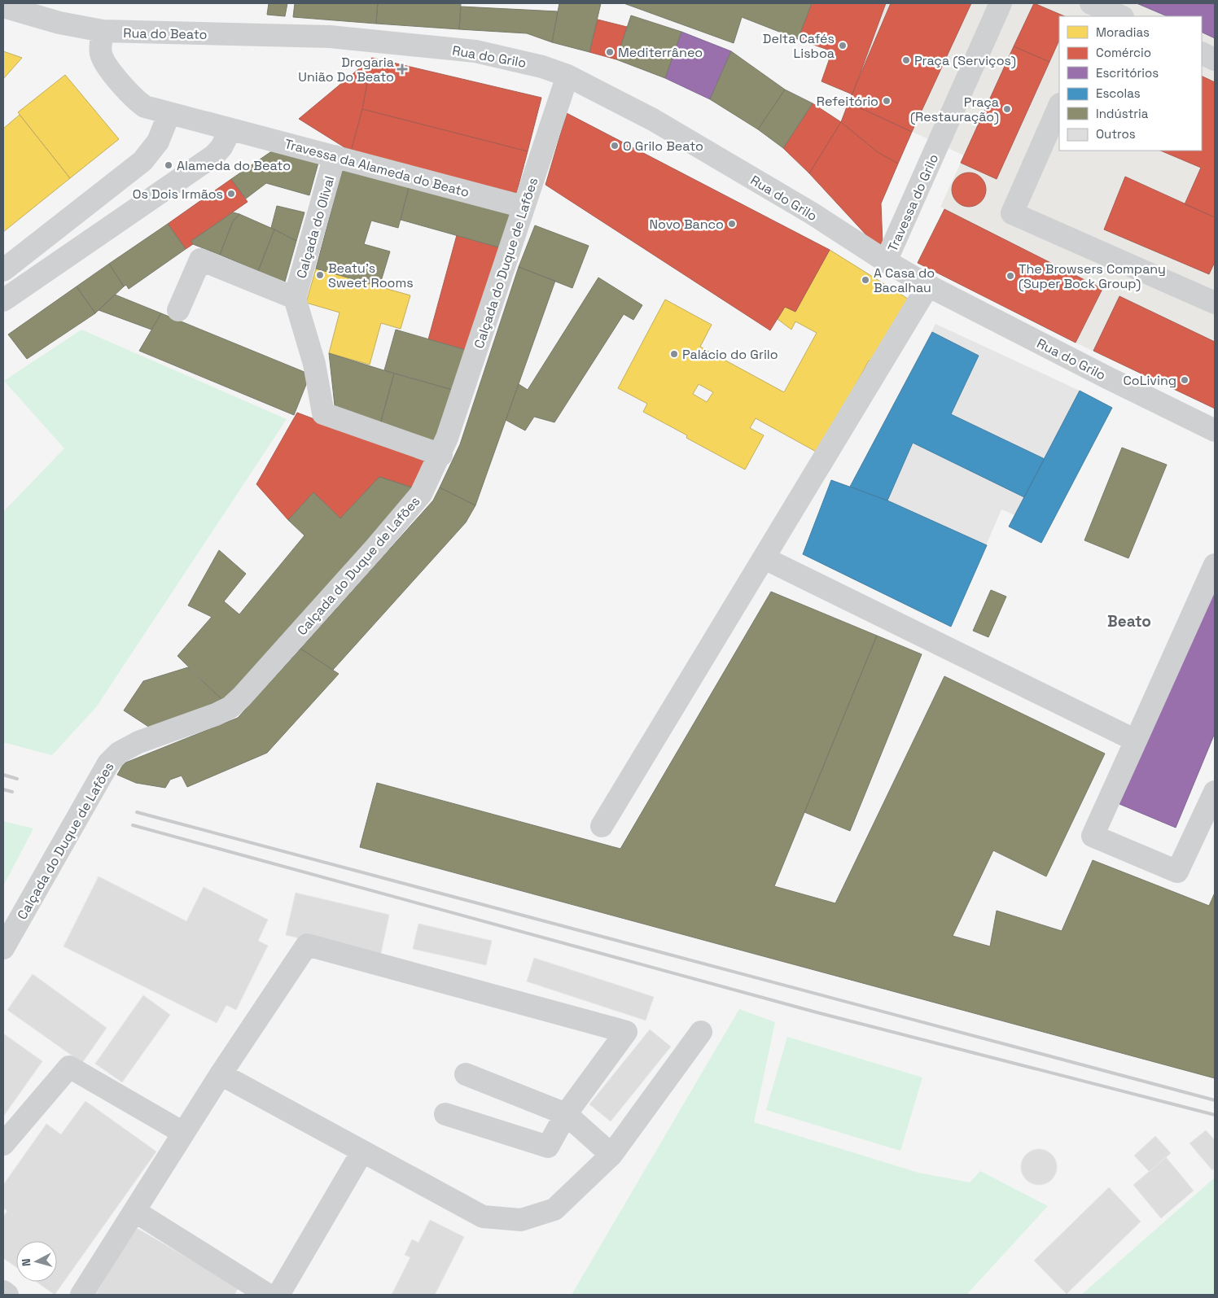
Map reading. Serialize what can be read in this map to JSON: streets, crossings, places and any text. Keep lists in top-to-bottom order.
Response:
{
  "streets": {
    "street": [
      "Rua do Beato",
      "Rua do Grilo",
      "Travessa da Alameda do Beato",
      "Travessa do Grilo",
      "Calçada do Olival",
      "Calçada do Duque de Lafões"
    ]
  },
  "crossings": [
    ["Rua do Beato", "Rua do Grilo"],
    ["Rua do Grilo", "Travessa do Grilo"],
    ["Rua do Grilo", "Calçada do Duque de Lafões"],
    ["Travessa da Alameda do Beato", "Calçada do Olival"],
    ["Travessa da Alameda do Beato", "Calçada do Duque de Lafões"]
  ],
  "districts": ["Beato"],
  "places": {
    "other": [
      "Delta Cafés Lisboa",
      "Mediterrâneo",
      "Praça (Serviços)",
      "Refeitório",
      "Praça (Restauração)",
      "O Grilo Beato",
      "Alameda do Beato",
      "Os Dois Irmãos",
      "Novo Banco",
      "Beatu's Sweet Rooms",
      "The Browsers Company (Super Bock Group)",
      "A Casa do Bacalhau",
      "Palácio do Grilo",
      "CoLiving"
    ],
    "health": ["Drogaria União Do Beato"]
  },
  "legend": [
    "Moradias",
    "Comércio",
    "Escritórios",
    "Escolas",
    "Indústria",
    "Outros"
  ],
  "north": "left"
}
